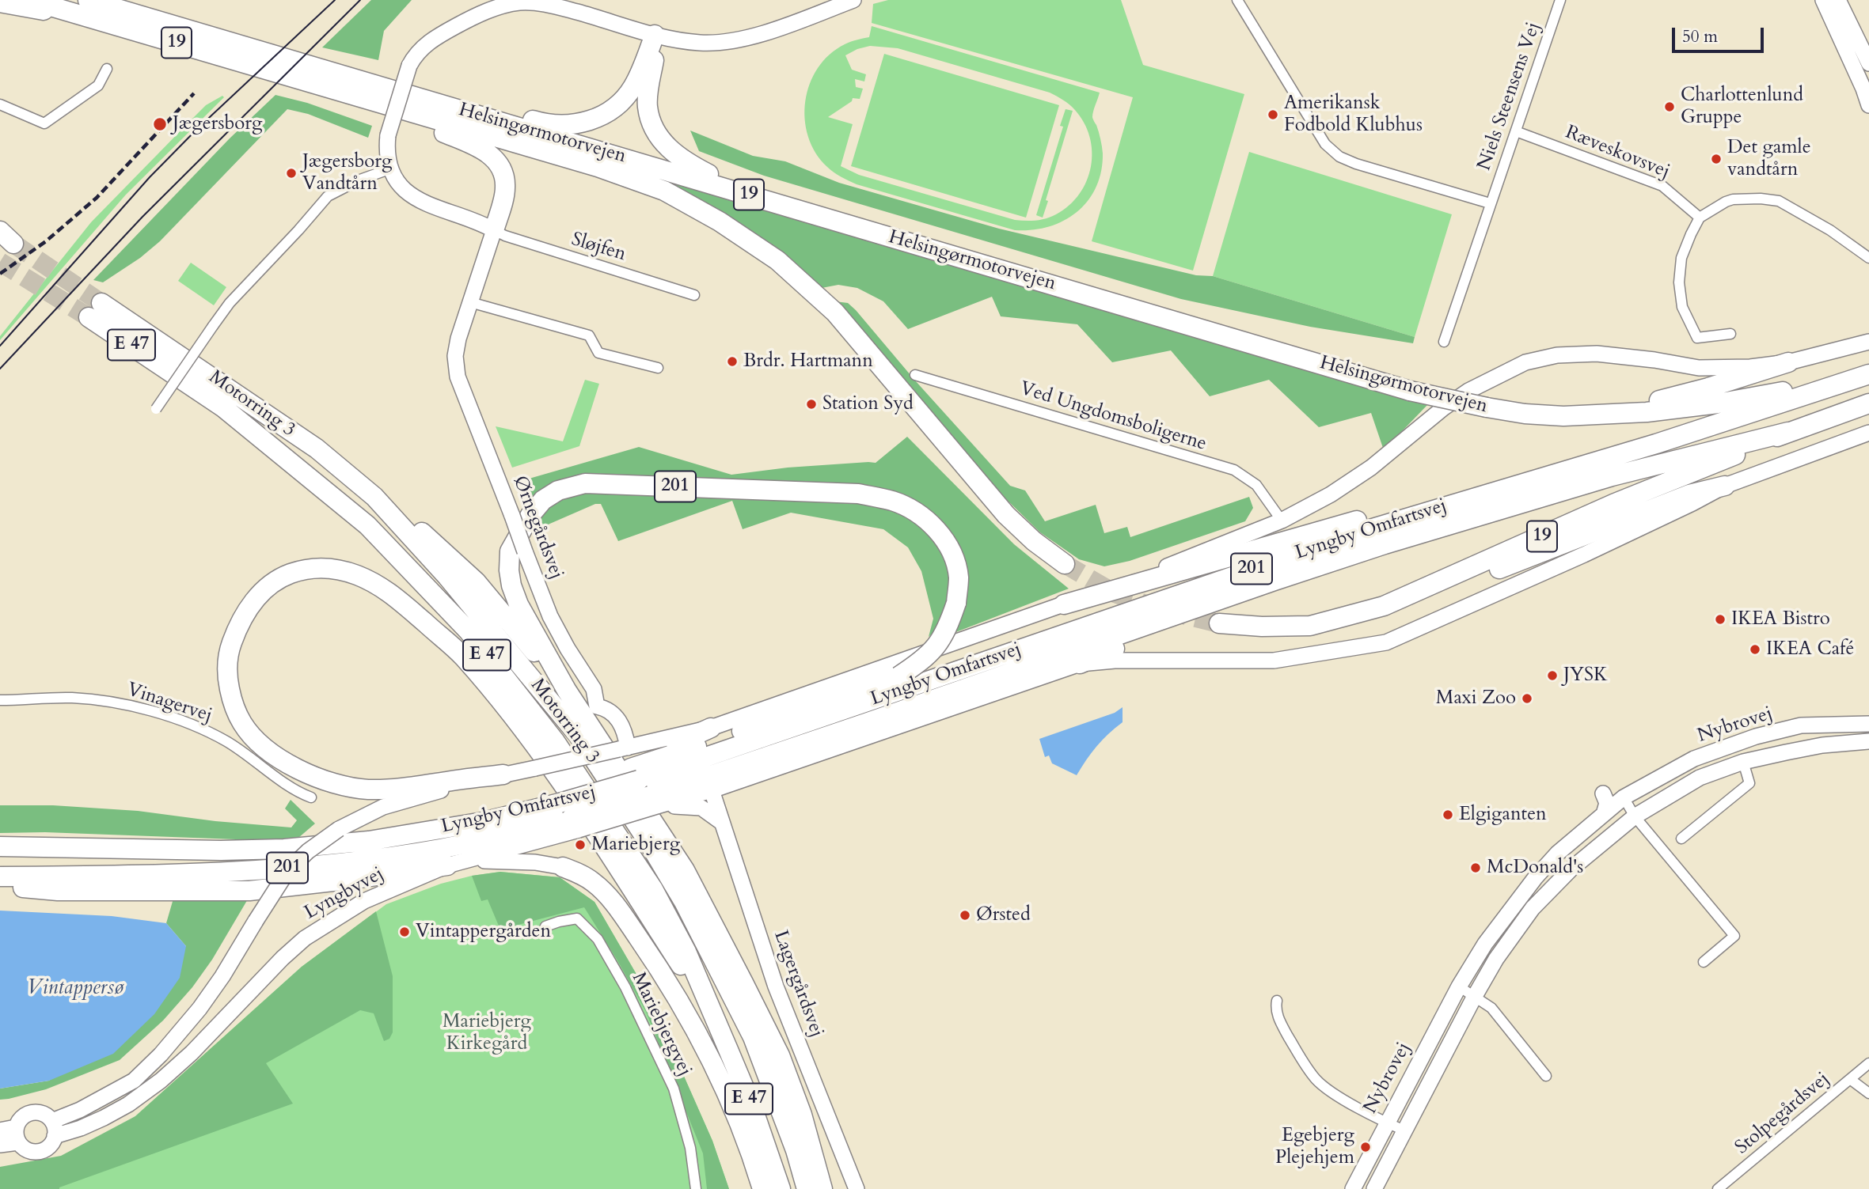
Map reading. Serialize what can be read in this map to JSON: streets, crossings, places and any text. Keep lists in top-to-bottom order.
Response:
{
  "streets": {
    "highway": [
      "19",
      "Helsingørmotorvejen",
      "E 47",
      "Motorring 3",
      "201",
      "Lyngby Omfartsvej"
    ],
    "street": [
      "Niels Steensens Vej",
      "Ræveskovsvej",
      "Sløjfen",
      "Ved Ungdomsboligerne",
      "Ørnegårdsvej",
      "Vinagervej",
      "Nybrovej",
      "Lyngbyvej",
      "Lagergårdsvej",
      "Mariebjergvej",
      "Stolpegårdsvej"
    ]
  },
  "crossings": [
    ["19", "Lyngby Omfartsvej"],
    ["Niels Steensens Vej", "Ræveskovsvej"],
    ["Helsingørmotorvejen", "Lyngby Omfartsvej"],
    ["Sløjfen", "Ørnegårdsvej"],
    ["201", "Lyngby Omfartsvej"],
    ["201", "Lyngbyvej"],
    ["Lyngby Omfartsvej", "Lyngbyvej"],
    ["Lyngbyvej", "Lagergårdsvej"]
  ],
  "water": ["Vintappersø"],
  "parks": ["Mariebjerg Kirkegård"],
  "places": [
    "Charlottenlund Gruppe",
    "Amerikansk Fodbold Klubhus",
    "Jægersborg",
    "Det gamle vandtårn",
    "Jægersborg Vandtårn",
    "Brdr. Hartmann",
    "Station Syd",
    "IKEA Bistro",
    "IKEA Café",
    "JYSK",
    "Maxi Zoo",
    "Elgiganten",
    "Mariebjerg",
    "McDonald's",
    "Ørsted",
    "Vintappergården",
    "Egebjerg Plejehjem"
  ],
  "scale_bar": "50 m"
}
